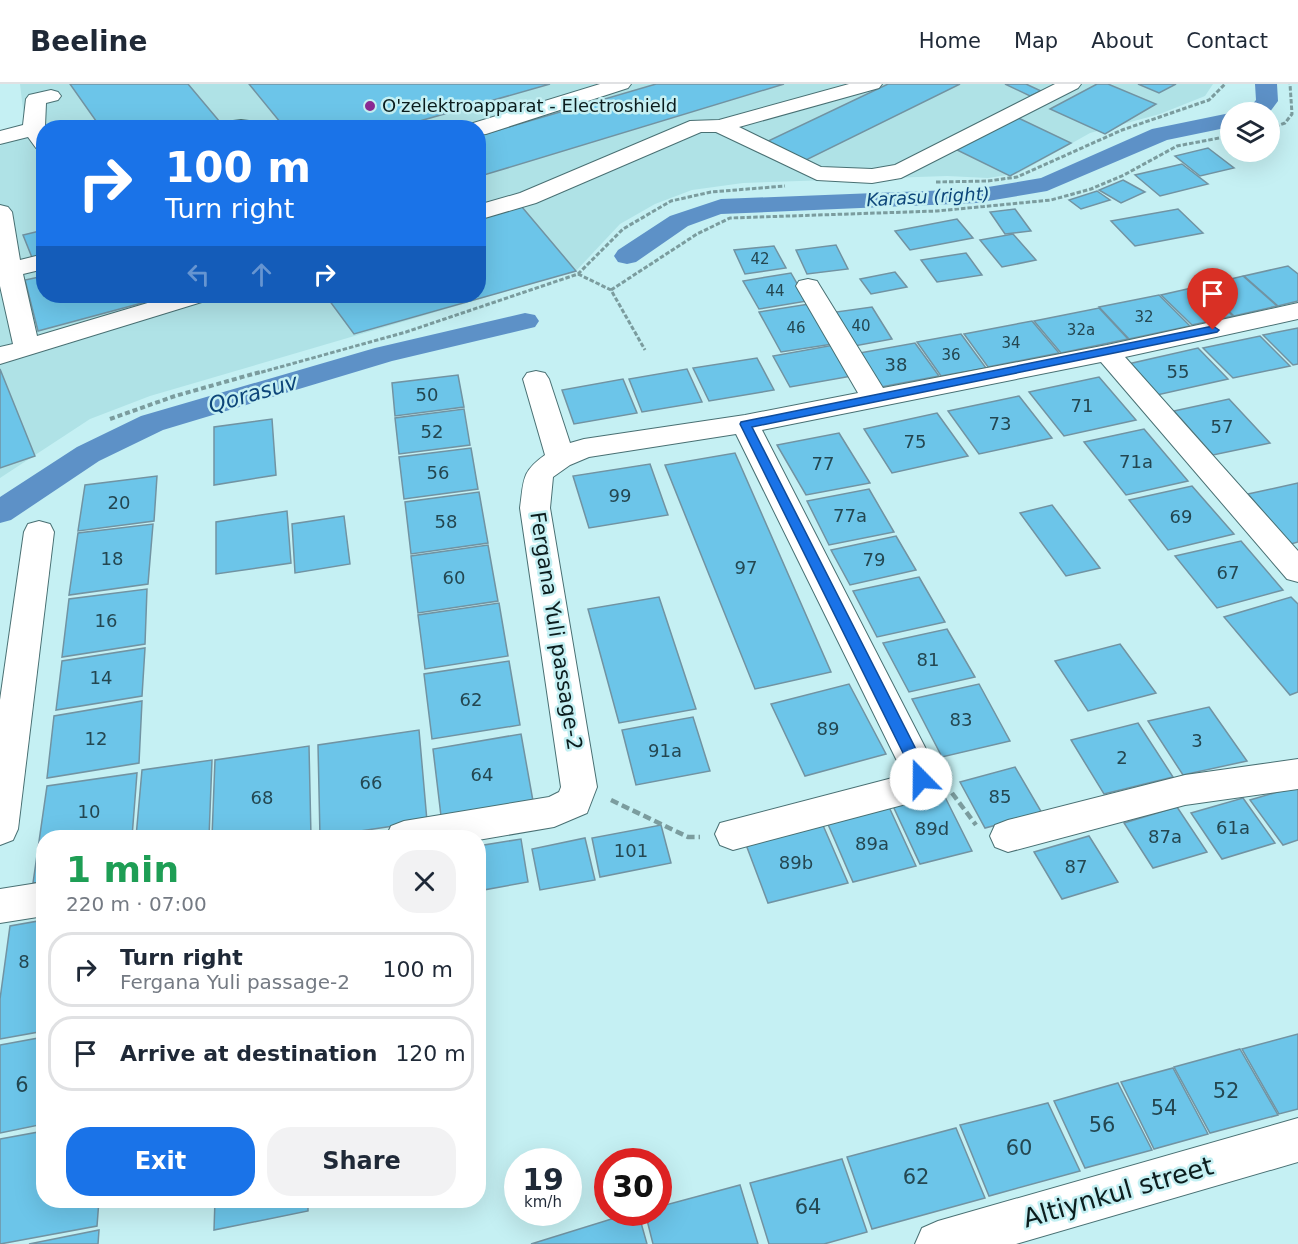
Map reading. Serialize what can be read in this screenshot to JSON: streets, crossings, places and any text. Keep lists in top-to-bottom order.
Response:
{
  "streets": {
    "street": ["Fergana Yuli passage-2", "Altiynkul street"]
  },
  "water": ["Karasu (right)", "Qorasuv"],
  "places": ["O'zelektroapparat - Electroshield"],
  "house_numbers": [
    "42",
    "44",
    "32",
    "40",
    "46",
    "32a",
    "34",
    "36",
    "38",
    "55",
    "50",
    "71",
    "73",
    "57",
    "52",
    "75",
    "71a",
    "77",
    "56",
    "99",
    "20",
    "77a",
    "69",
    "58",
    "18",
    "79",
    "97",
    "67",
    "60",
    "16",
    "81",
    "14",
    "62",
    "83",
    "89",
    "12",
    "3",
    "91a",
    "2",
    "64",
    "66",
    "85",
    "68",
    "10",
    "61a",
    "89d",
    "87a",
    "89a",
    "101",
    "89b",
    "87",
    "8",
    "6",
    "52",
    "54",
    "56",
    "60",
    "62",
    "64"
  ],
  "page": {
    "header": "Beeline",
    "nav": [
      "Home",
      "Map",
      "About",
      "Contact"
    ],
    "turn": ["100 m", "Turn right"],
    "heading": ["1 min", "220 m · 07:00"],
    "list": [
      {
        "name": "Turn right",
        "note": "Fergana Yuli passage-2",
        "value": "100 m"
      },
      {
        "name": "Arrive at destination",
        "value": "120 m"
      }
    ],
    "buttons": ["Exit", "Share"],
    "speed": "19 km/h",
    "limit": "30"
  }
}
